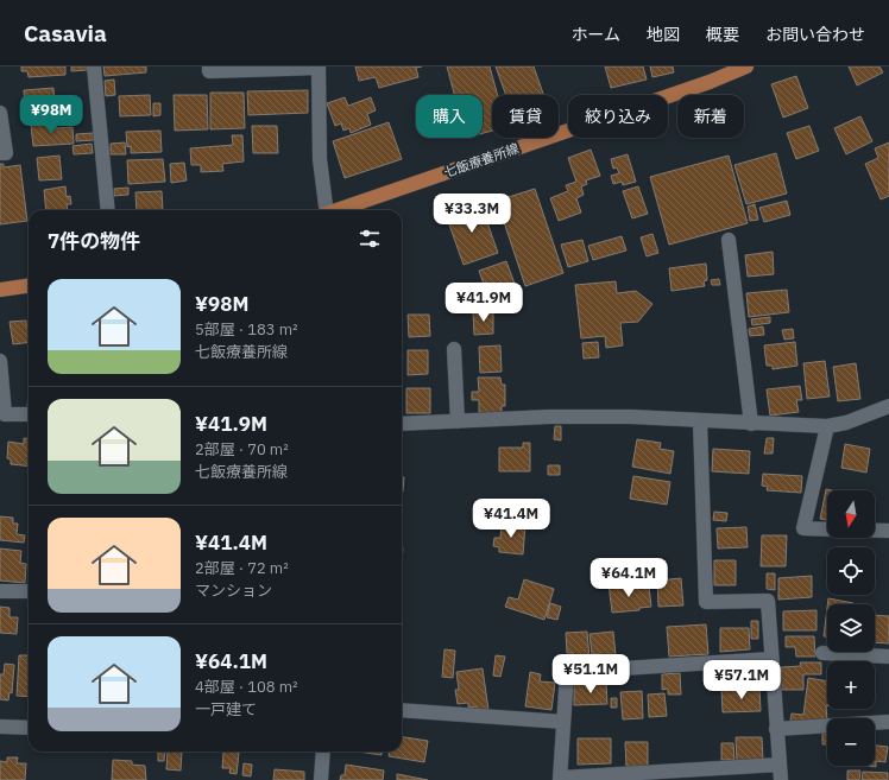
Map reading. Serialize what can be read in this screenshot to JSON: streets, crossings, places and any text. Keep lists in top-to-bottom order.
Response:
{
  "streets": {
    "main road": ["七飯療養所線"]
  },
  "north": "bottom",
  "page": {
    "header": "Casavia",
    "nav": [
      "ホーム",
      "地図",
      "概要",
      "お問い合わせ"
    ],
    "price": [
      "¥98M",
      "¥33.3M",
      "¥41.9M",
      "¥41.4M",
      "¥64.1M",
      "¥51.1M",
      "¥57.1M"
    ],
    "chip": [
      "購入",
      "賃貸",
      "絞り込み",
      "新着"
    ],
    "heading": "7件の物件",
    "list": [
      {
        "name": "¥98M",
        "note": "5部屋 · 183 m² · 七飯療養所線"
      },
      {
        "name": "¥41.9M",
        "note": "2部屋 · 70 m² · 七飯療養所線"
      },
      {
        "name": "¥41.4M",
        "note": "2部屋 · 72 m² · マンション"
      },
      {
        "name": "¥64.1M",
        "note": "4部屋 · 108 m² · 一戸建て"
      }
    ],
    "map_buttons": ["+", "−"]
  }
}
